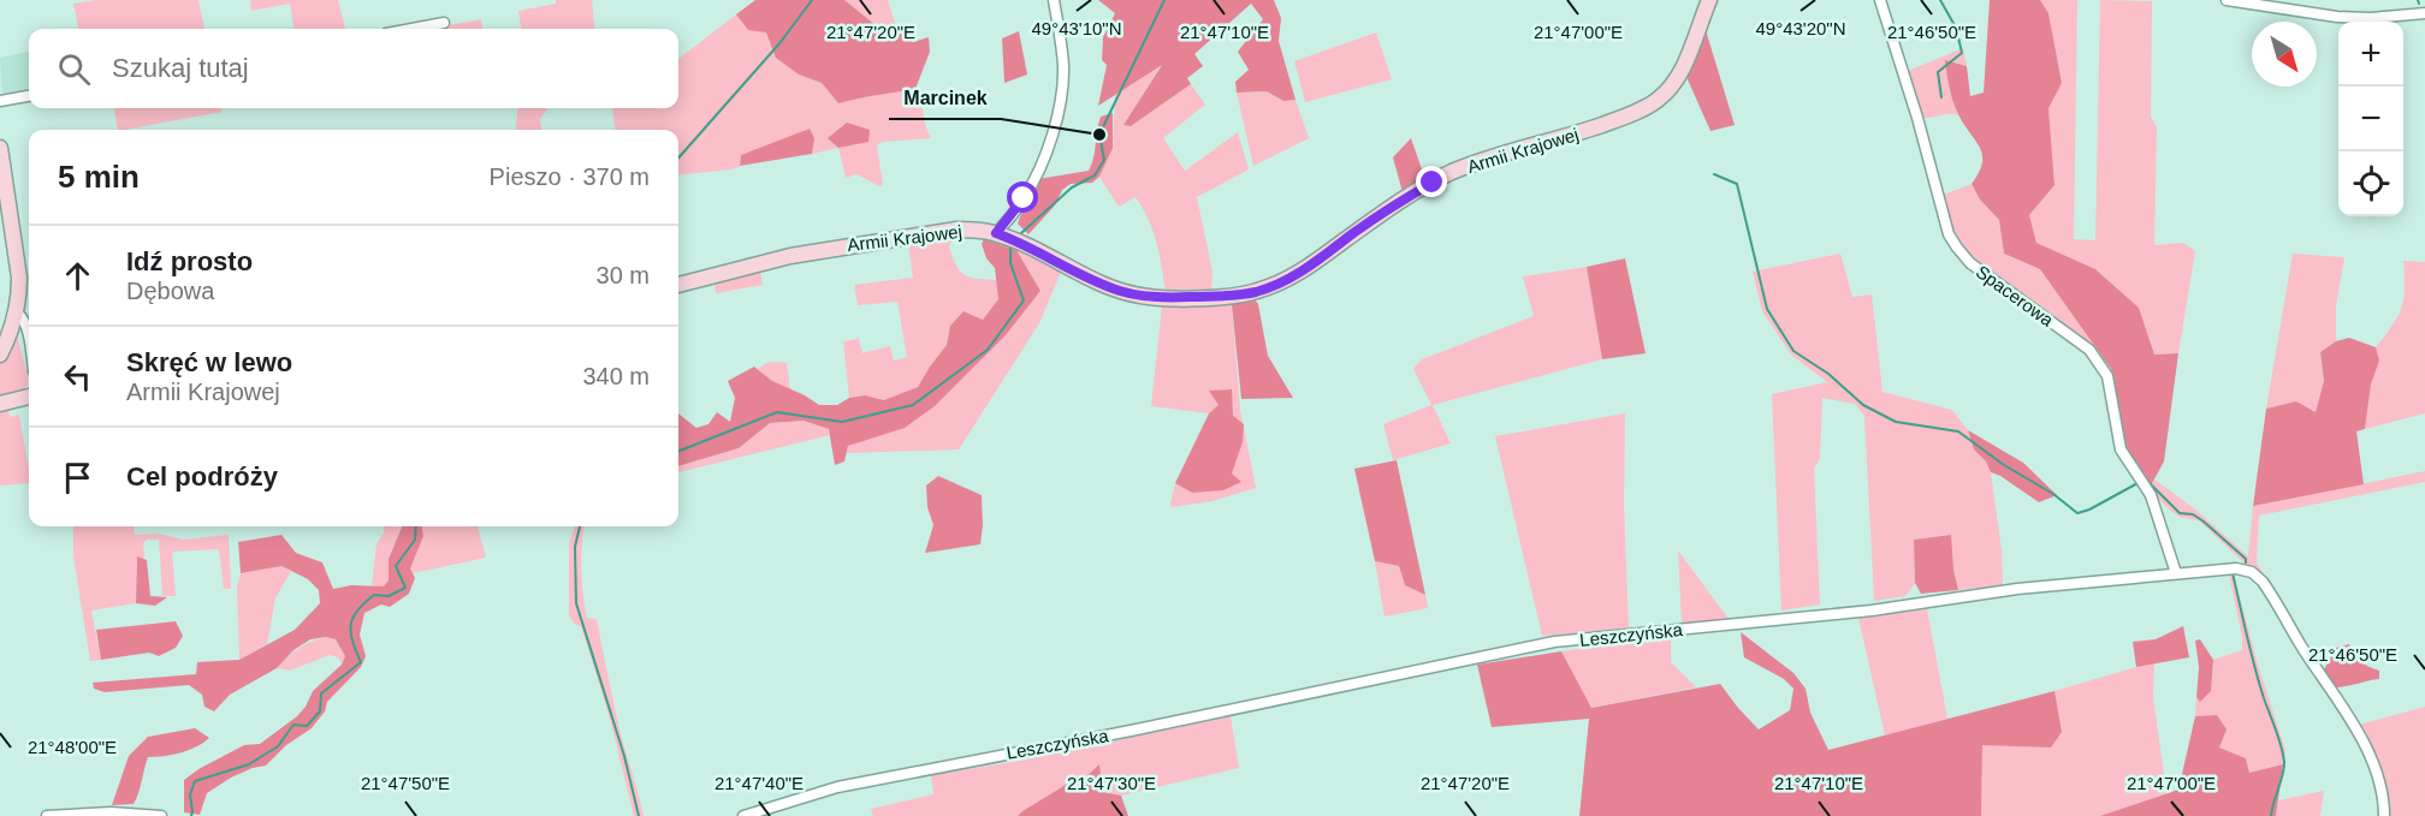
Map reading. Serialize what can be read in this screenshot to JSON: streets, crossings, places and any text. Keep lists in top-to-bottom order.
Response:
{
  "streets": {
    "street": ["Armii Krajowej", "Spacerowa", "Leszczyńska"]
  },
  "crossings": [
    ["Spacerowa", "Leszczyńska"]
  ],
  "places": ["Marcinek"],
  "north": "bottom right",
  "page": {
    "map_buttons": ["+", "−"],
    "search": "Szukaj tutaj",
    "heading": ["5 min", "Pieszo · 370 m"],
    "list": [
      ["Idź prosto", "Dębowa", "30 m"],
      ["Skręć w lewo", "Armii Krajowej", "340 m"],
      "Cel podróży"
    ]
  },
  "coordinates": [
    "49°43'10\"N",
    "49°43'20\"N",
    "21°47'20\"E",
    "21°47'10\"E",
    "21°46'50\"E",
    "21°47'00\"E",
    "21°48'00\"E",
    "21°47'50\"E",
    "21°47'40\"E",
    "21°47'30\"E"
  ]
}
